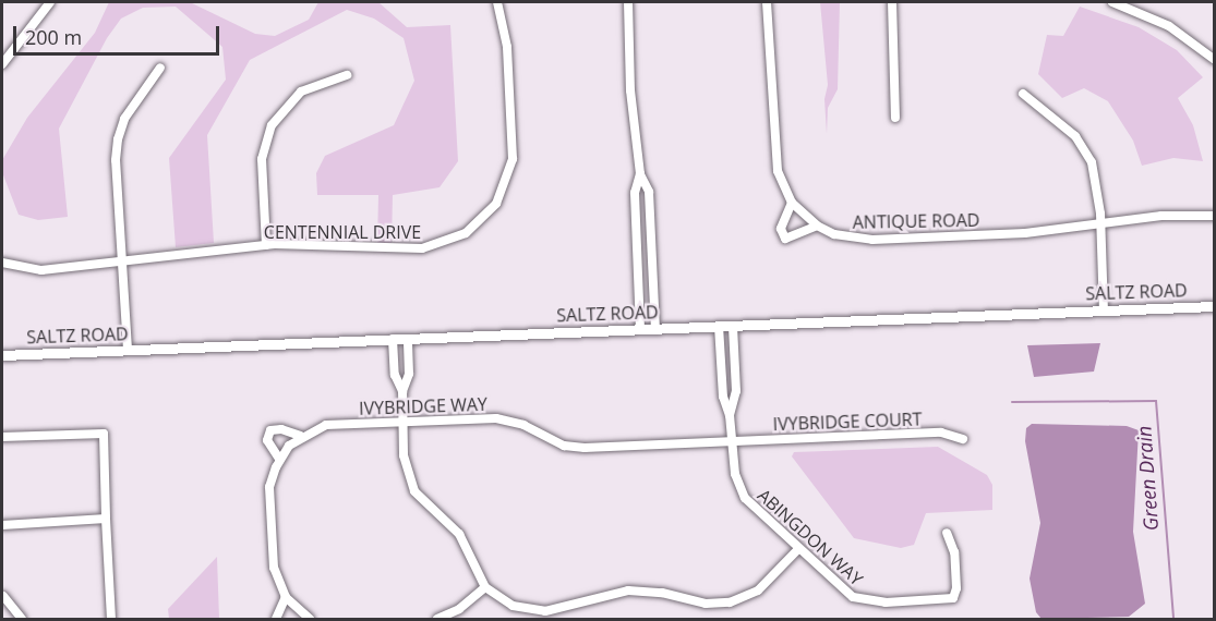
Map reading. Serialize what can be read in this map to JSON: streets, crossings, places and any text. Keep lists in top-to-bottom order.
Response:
{
  "streets": {
    "street": [
      "ANTIQUE ROAD",
      "CENTENNIAL DRIVE",
      "SALTZ ROAD",
      "IVYBRIDGE WAY",
      "IVYBRIDGE COURT",
      "ABINGDON WAY"
    ]
  },
  "crossings": [
    ["IVYBRIDGE WAY", "IVYBRIDGE COURT"],
    ["IVYBRIDGE WAY", "ABINGDON WAY"],
    ["IVYBRIDGE COURT", "ABINGDON WAY"]
  ],
  "water": ["Green Drain"],
  "scale_bar": "200 m"
}
